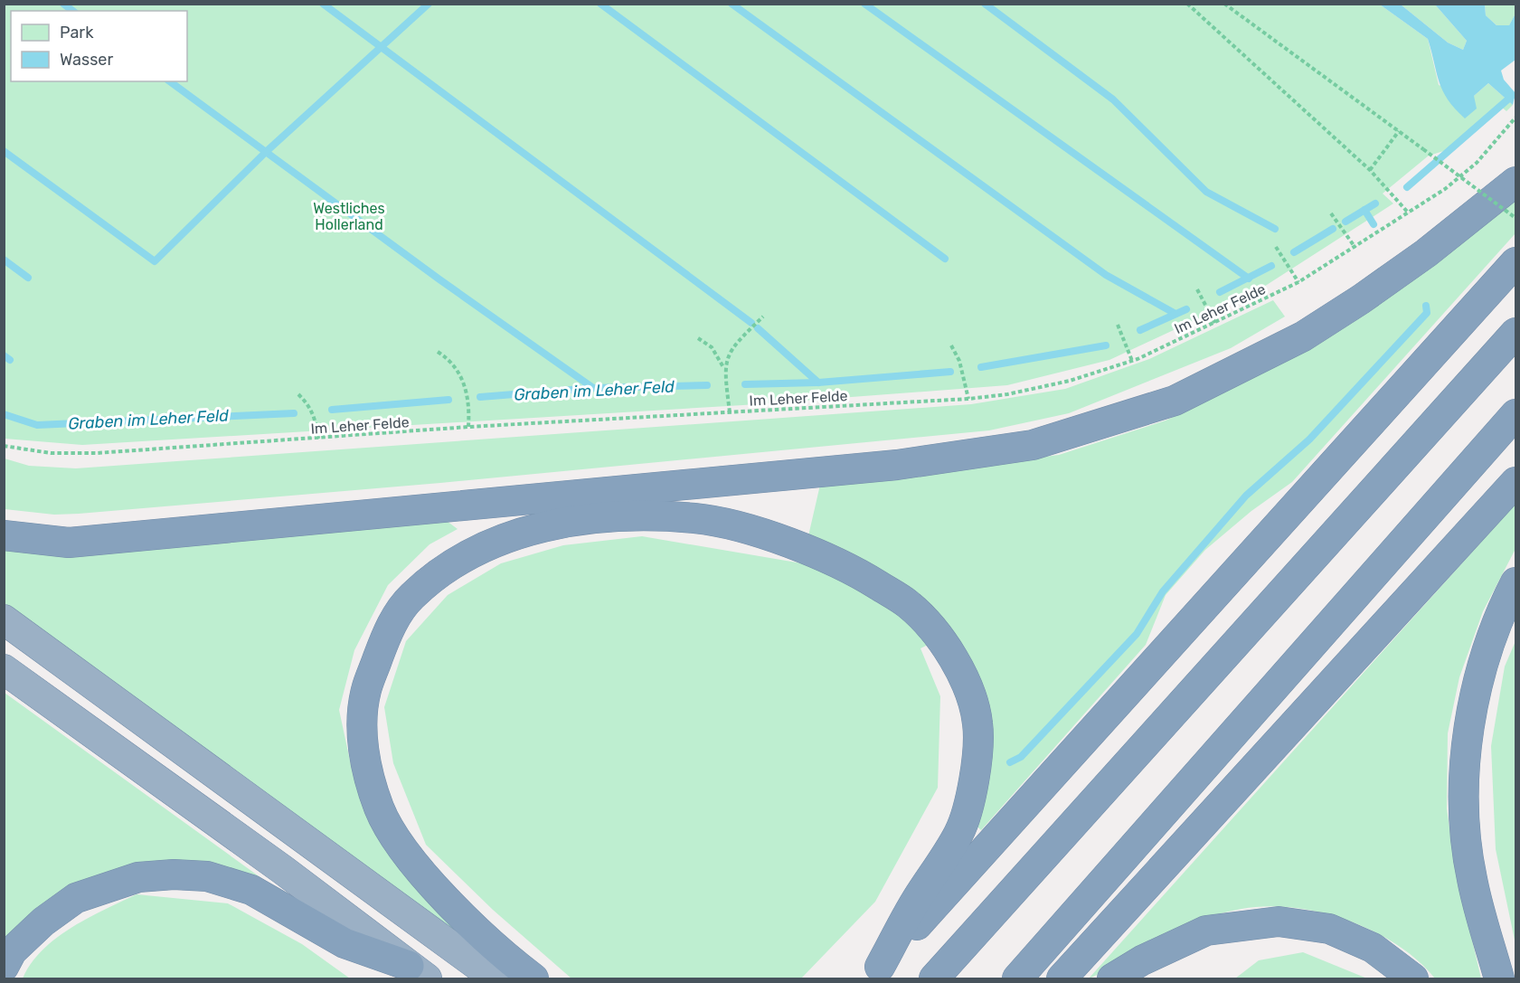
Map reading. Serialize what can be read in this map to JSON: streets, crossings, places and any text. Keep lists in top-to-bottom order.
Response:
{
  "streets": {
    "path": ["Im Leher Felde"]
  },
  "water": ["Graben im Leher Feld"],
  "parks": ["Westliches Hollerland"],
  "legend": ["Park", "Wasser"]
}
